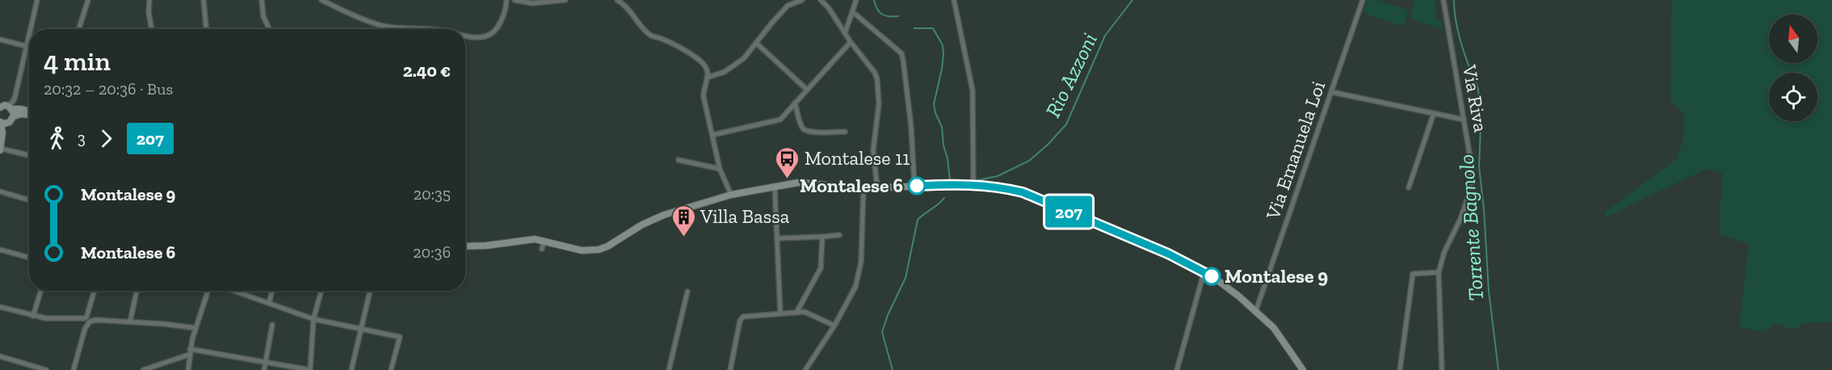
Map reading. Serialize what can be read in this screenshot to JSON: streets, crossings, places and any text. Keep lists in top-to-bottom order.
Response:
{
  "streets": {
    "street": ["Via Riva", "Via Emanuela Loi"]
  },
  "water": ["Rio Azzoni", "Torrente Bagnolo"],
  "places": {
    "bus stop": ["Montalese 11"],
    "other": ["Montalese 6", "Montalese 9"],
    "building": ["Villa Bassa"]
  },
  "lines": ["bus line 207"],
  "north": "top",
  "page": {
    "on_map": "207",
    "heading": ["4 min", "20:32 – 20:36 · Bus", "2.40 €"],
    "legs": ["3", "207"],
    "list": [
      {
        "name": "Montalese 9",
        "value": "20:35"
      },
      {
        "name": "Montalese 6",
        "value": "20:36"
      }
    ]
  }
}
